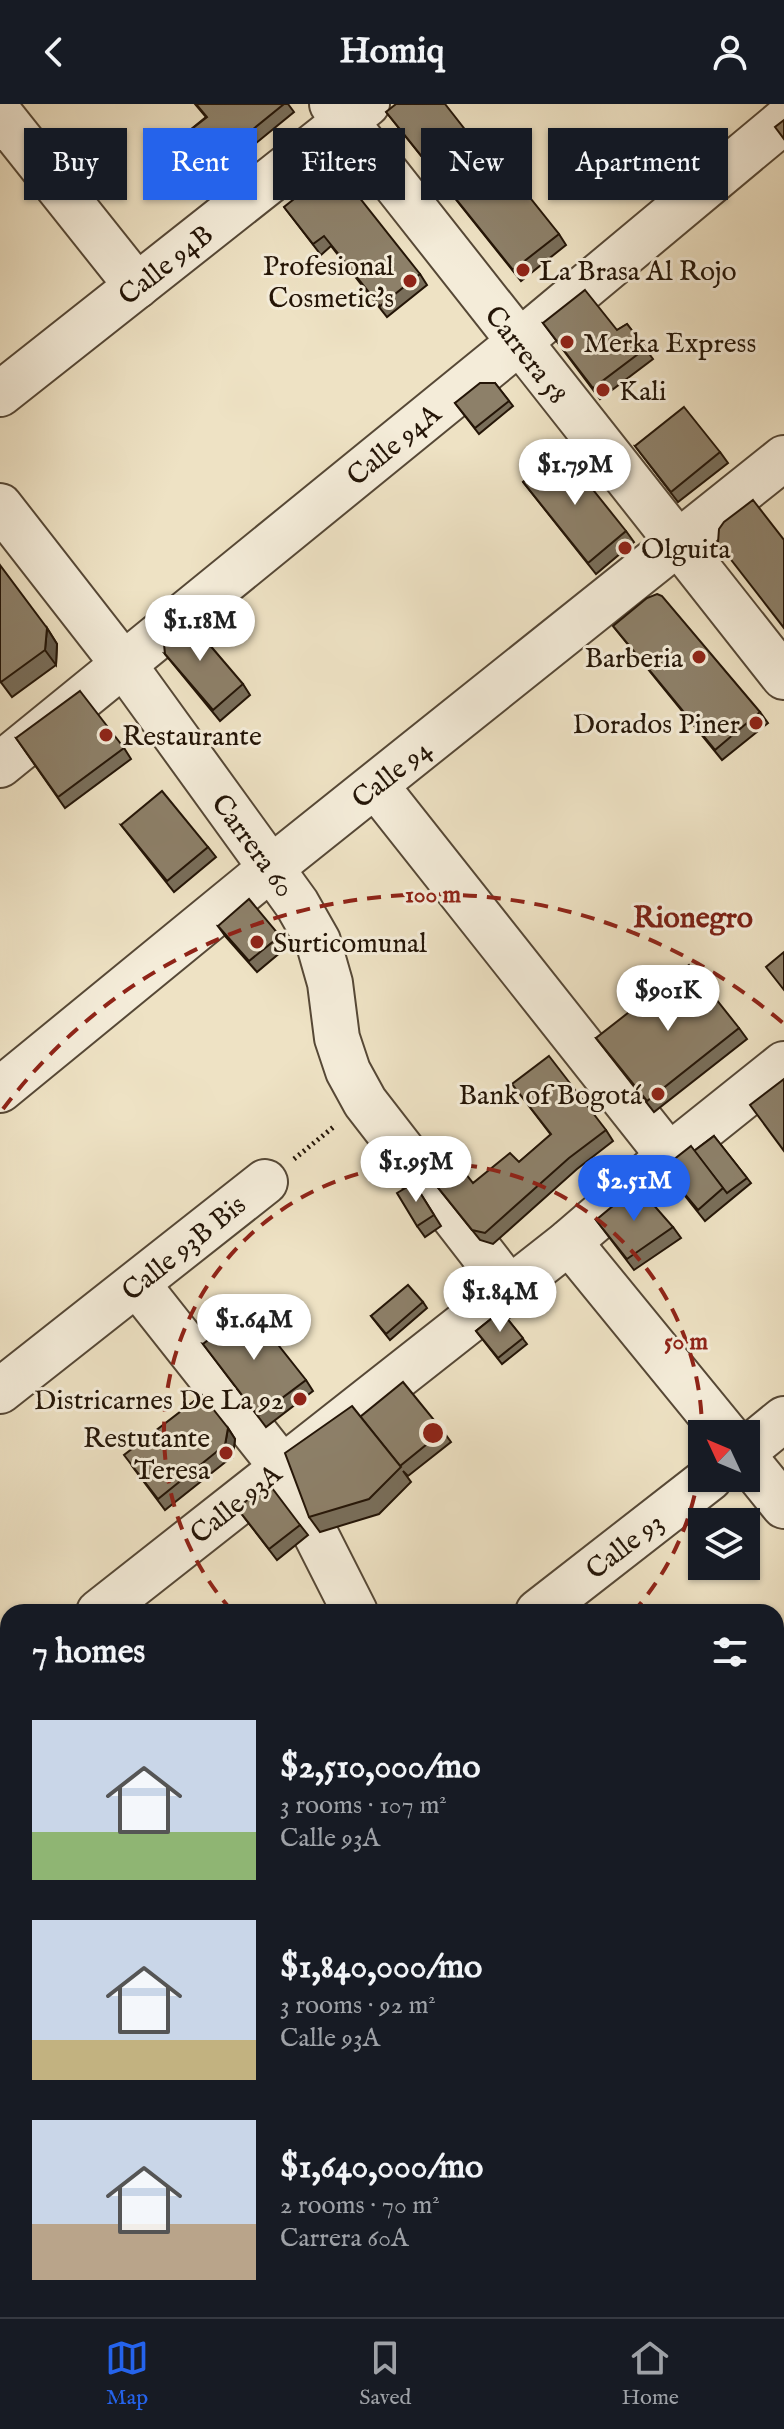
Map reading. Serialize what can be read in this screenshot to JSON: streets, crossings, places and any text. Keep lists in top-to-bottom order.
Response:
{
  "streets": {
    "street": [
      "Calle 94B",
      "Carrera 58",
      "Calle 94A",
      "Calle 94",
      "Carrera 60",
      "Calle 93B Bis",
      "Calle 93A",
      "Calle 93"
    ]
  },
  "crossings": [
    ["Calle 94B", "Carrera 58"],
    ["Carrera 58", "Calle 94A"],
    ["Carrera 58", "Calle 94"],
    ["Calle 94A", "Carrera 60"],
    ["Calle 94", "Carrera 60"],
    ["Carrera 60", "Calle 93B Bis"],
    ["Carrera 60", "Calle 93A"]
  ],
  "districts": ["Rionegro"],
  "places": [
    "La Brasa Al Rojo",
    "Profesional Cosmetic's",
    "Merka Express",
    "Kali",
    "Olguita",
    "Barberia",
    "Dorados Piner",
    "Restaurante",
    "Surticomunal",
    "Bank of Bogotá",
    "Districarnes De La 92",
    "Restutante Teresa"
  ],
  "north": "top left",
  "page": {
    "header": "Homiq",
    "chip": [
      "Buy",
      "Rent",
      "Filters",
      "New",
      "Apartment"
    ],
    "price": [
      "$1.79M",
      "$1.18M",
      "$901K",
      "$1.95M",
      "$2.51M",
      "$1.84M",
      "$1.64M"
    ],
    "heading": "7 homes",
    "list": [
      {
        "name": "$2,510,000/mo",
        "note": "3 rooms · 107 m² · Calle 93A"
      },
      {
        "name": "$1,840,000/mo",
        "note": "3 rooms · 92 m² · Calle 93A"
      },
      {
        "name": "$1,640,000/mo",
        "note": "2 rooms · 70 m² · Carrera 60A"
      }
    ],
    "tabs": ["Map", "Saved", "Home"]
  },
  "rings": ["100 m", "50 m"]
}
